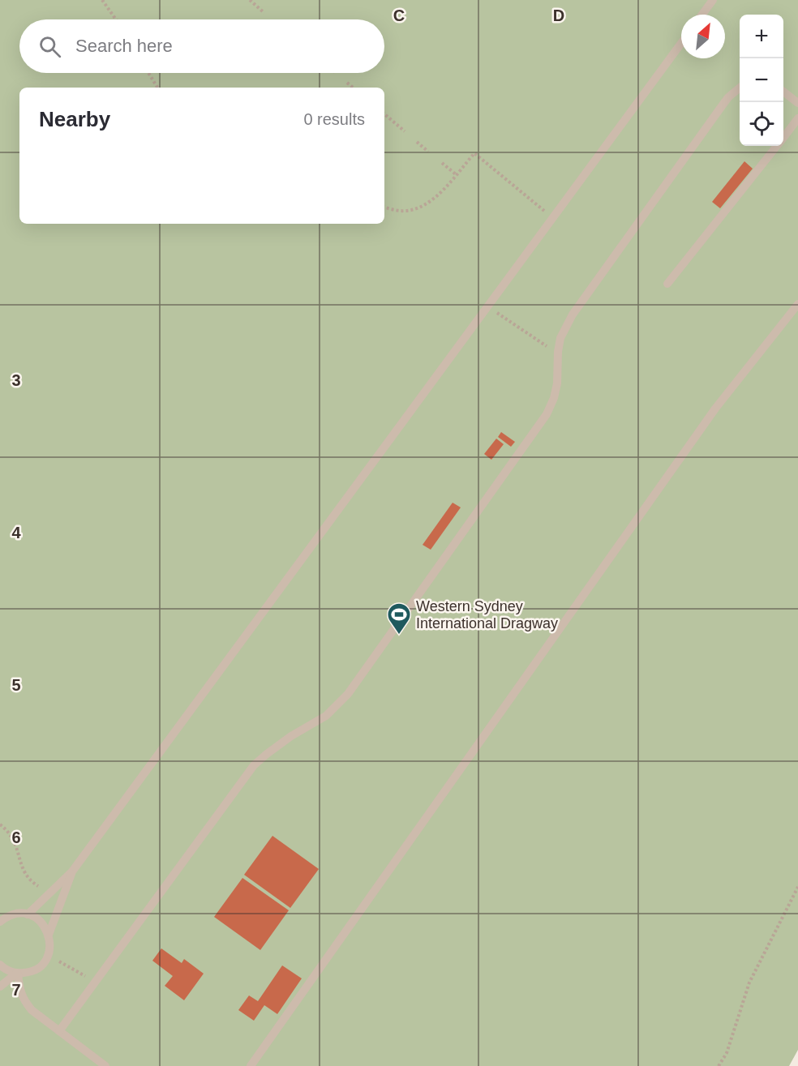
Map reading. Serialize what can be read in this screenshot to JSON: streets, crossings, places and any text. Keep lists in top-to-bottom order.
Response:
{
  "places": {
    "sports": ["Western Sydney International Dragway"]
  },
  "north": "top right",
  "page": {
    "map_buttons": ["+", "−"],
    "search": "Search here",
    "heading": ["Nearby", "0 results"]
  },
  "grid": {
    "columns": ["C", "D"],
    "rows": [
      "3",
      "4",
      "5",
      "6",
      "7"
    ]
  }
}
